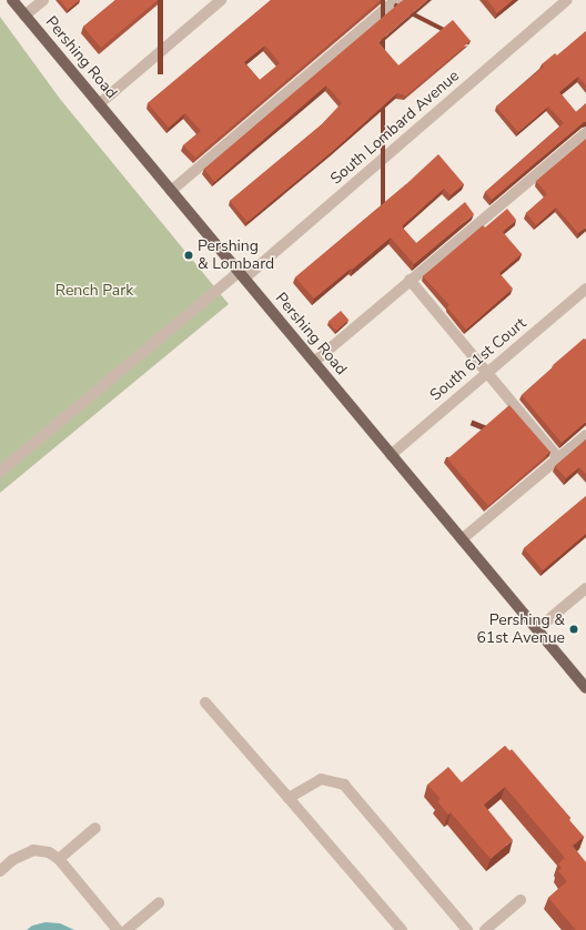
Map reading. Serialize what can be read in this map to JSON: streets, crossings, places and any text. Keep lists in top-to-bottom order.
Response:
{
  "streets": {
    "main road": ["Pershing Road"],
    "street": ["South Lombard Avenue", "South 61st Court"]
  },
  "crossings": [
    ["Pershing Road", "South Lombard Avenue"],
    ["Pershing Road", "South 61st Court"]
  ],
  "parks": ["Rench Park"],
  "places": ["Pershing & Lombard", "Pershing & 61st Avenue"]
}
